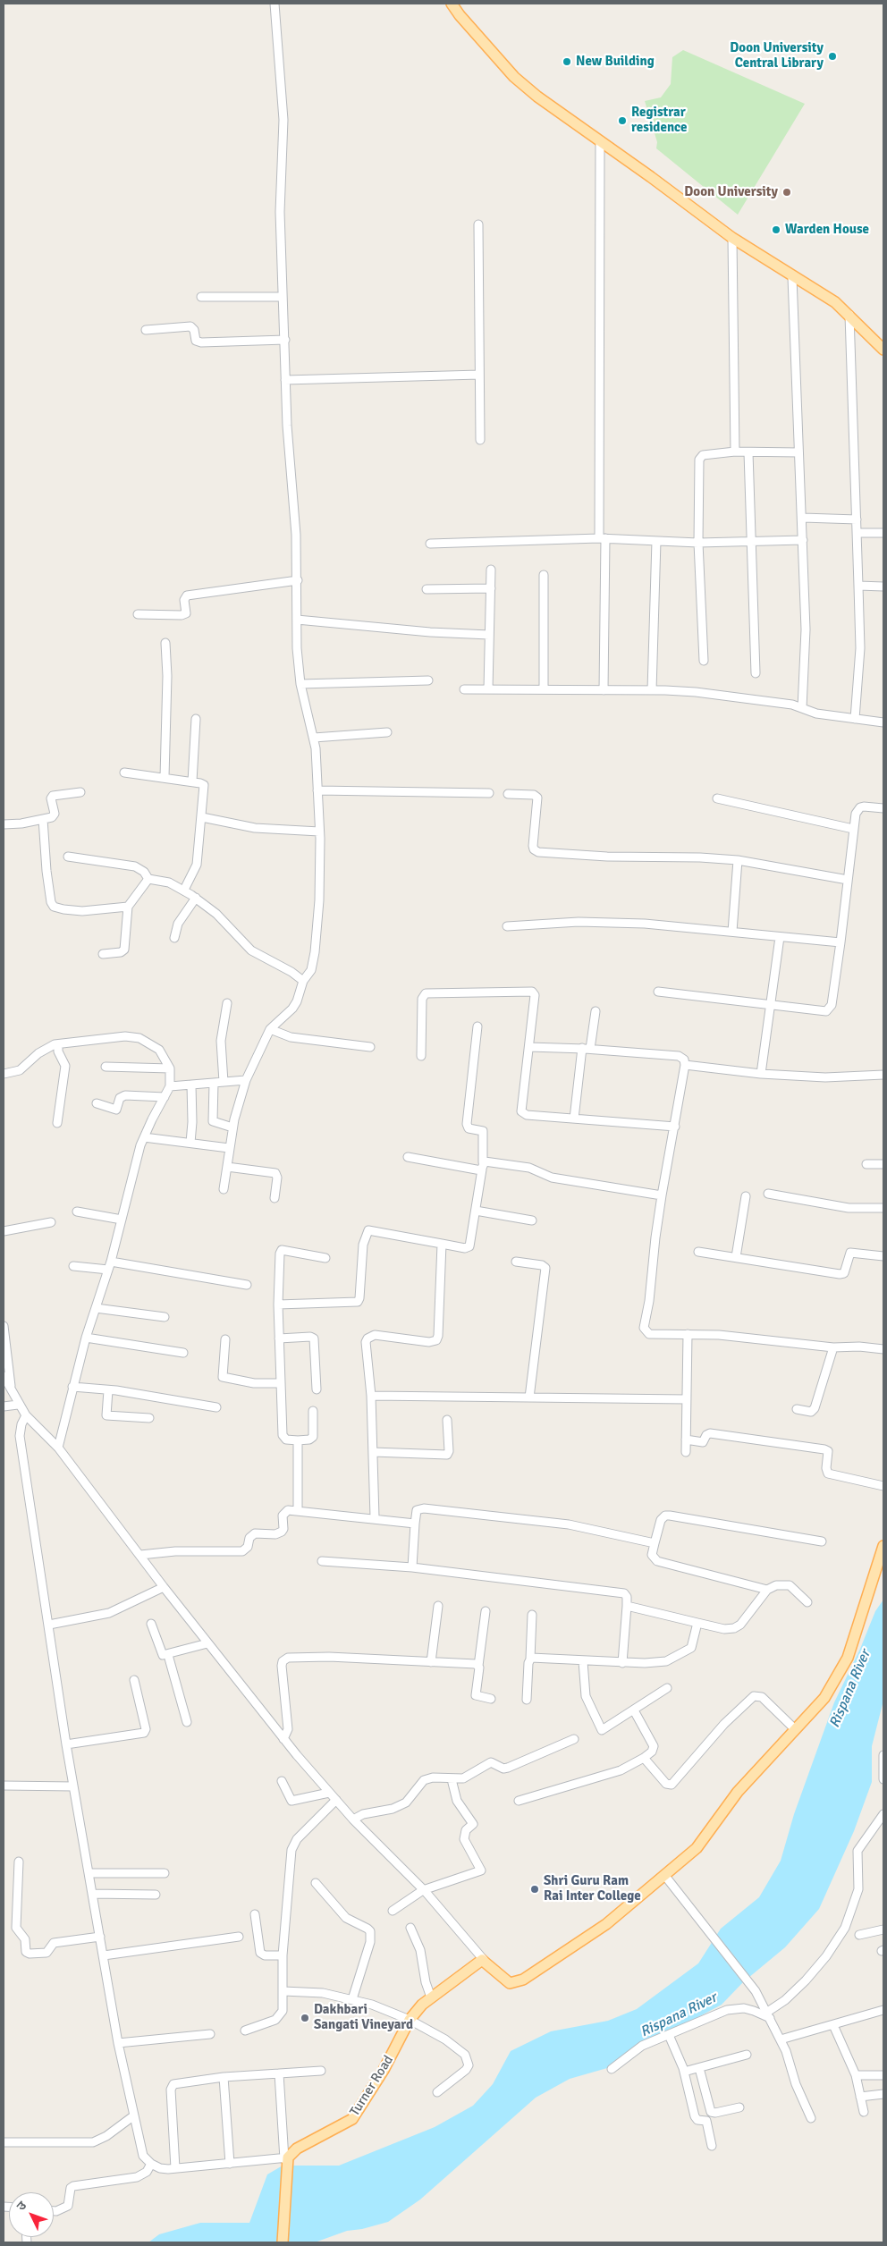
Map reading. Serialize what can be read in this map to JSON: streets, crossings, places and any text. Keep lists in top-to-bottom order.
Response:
{
  "streets": {
    "main road": ["Turner Road"]
  },
  "water": ["Rispana River"],
  "places": [
    "Doon University Central Library",
    "New Building",
    "Registrar residence",
    "Doon University",
    "Warden House",
    "Shri Guru Ram Rai Inter College",
    "Dakhbari Sangati Vineyard"
  ],
  "north": "top left"
}
